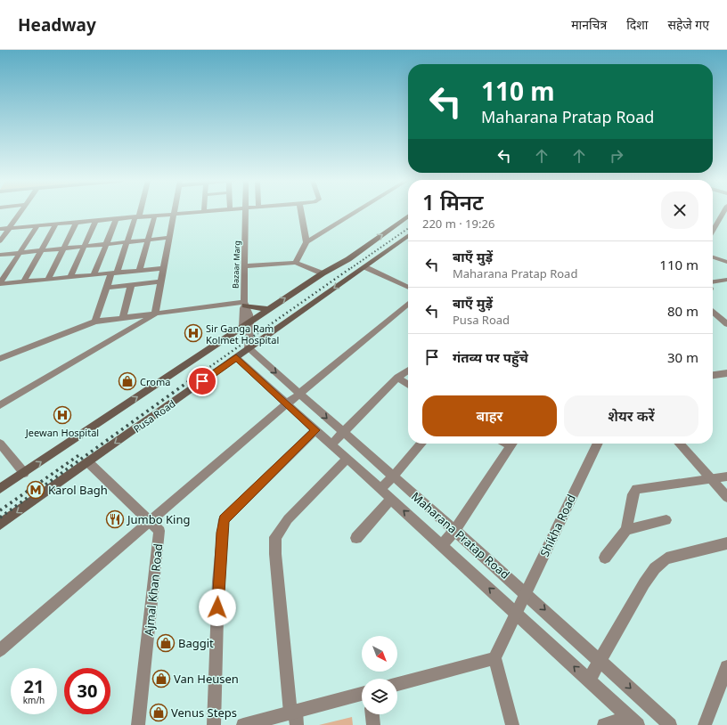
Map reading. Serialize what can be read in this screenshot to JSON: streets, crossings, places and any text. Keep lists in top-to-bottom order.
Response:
{
  "streets": {
    "main road": ["Pusa Road"],
    "street": [
      "Bazaar Marg",
      "Shikha Road",
      "Maharana Pratap Road",
      "Ajmal Khan Road"
    ]
  },
  "crossings": [
    ["Pusa Road", "Maharana Pratap Road"],
    ["Pusa Road", "Ajmal Khan Road"],
    ["Shikha Road", "Maharana Pratap Road"]
  ],
  "places": {
    "hospital": ["Sir Ganga Ram Kolmet Hospital", "Jeewan Hospital"],
    "shop": [
      "Croma",
      "Baggit",
      "Van Heusen",
      "Venus Steps"
    ],
    "metro station": ["Karol Bagh"],
    "restaurant": ["Jumbo King"]
  },
  "north": "bottom right",
  "page": {
    "header": "Headway",
    "nav": ["मानचित्र", "दिशा", "सहेजे गए"],
    "turn": ["110 m", "Maharana Pratap Road"],
    "heading": ["1 मिनट", "220 m · 19:26"],
    "list": [
      {
        "name": "बाएँ मुड़ें",
        "note": "Maharana Pratap Road",
        "value": "110 m"
      },
      {
        "name": "बाएँ मुड़ें",
        "note": "Pusa Road",
        "value": "80 m"
      },
      {
        "name": "गंतव्य पर पहुँचे",
        "value": "30 m"
      }
    ],
    "buttons": ["बाहर", "शेयर करें"],
    "speed": "21 km/h",
    "limit": "30"
  }
}
